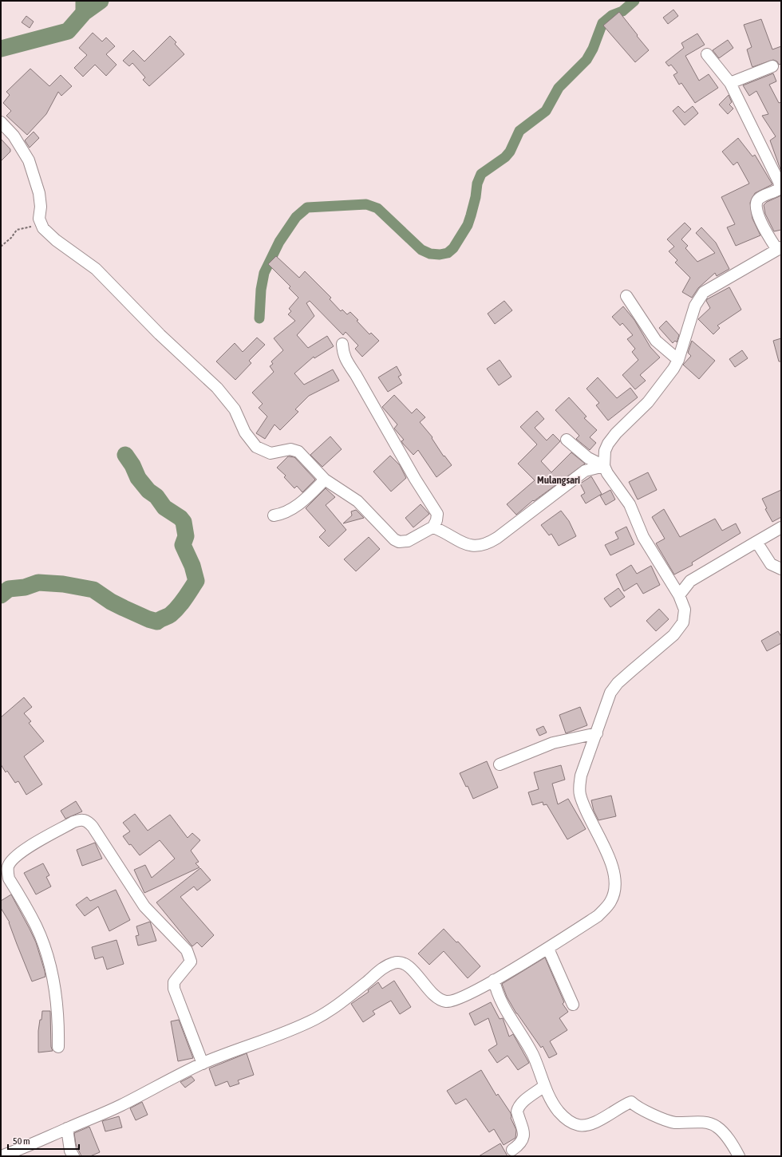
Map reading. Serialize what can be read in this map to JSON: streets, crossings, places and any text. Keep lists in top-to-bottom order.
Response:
{
  "districts": ["Mulangsari"],
  "scale_bar": "50 m"
}
